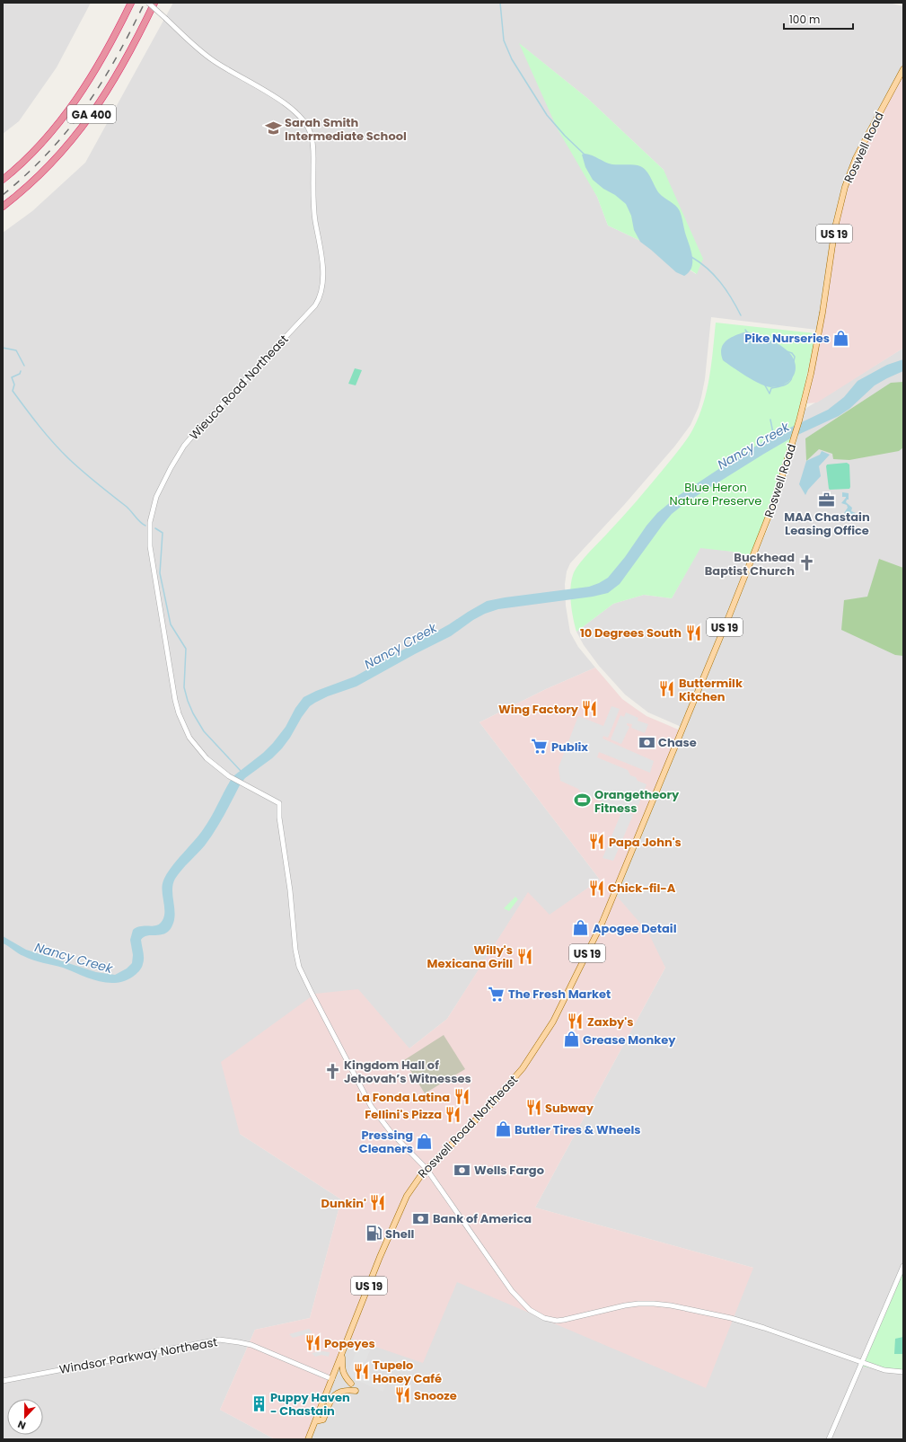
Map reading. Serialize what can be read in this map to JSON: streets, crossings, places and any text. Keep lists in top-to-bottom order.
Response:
{
  "streets": {
    "highway": ["GA 400"],
    "main road": ["Roswell Road", "US 19", "Roswell Road Northeast"],
    "street": ["Wieuca Road Northeast", "Windsor Parkway Northeast"]
  },
  "crossings": [
    ["Roswell Road", "Roswell Road Northeast"],
    ["Wieuca Road Northeast", "Roswell Road Northeast"],
    ["Roswell Road Northeast", "Windsor Parkway Northeast"]
  ],
  "water": ["Nancy Creek"],
  "parks": ["Blue Heron Nature Preserve"],
  "places": {
    "school or university": ["Sarah Smith Intermediate School"],
    "shop": [
      "Pike Nurseries",
      "Apogee Detail",
      "Grease Monkey",
      "Butler Tires & Wheels",
      "Pressing Cleaners"
    ],
    "office": ["MAA Chastain Leasing Office"],
    "church": ["Buckhead Baptist Church", "Kingdom Hall of Jehovah’s Witnesses"],
    "restaurant": [
      "10 Degrees South",
      "Buttermilk Kitchen",
      "Wing Factory",
      "Papa John's",
      "Chick-fil-A",
      "Willy's Mexicana Grill",
      "Zaxby's",
      "La Fonda Latina",
      "Subway",
      "Fellini's Pizza",
      "Dunkin'",
      "Popeyes",
      "Tupelo Honey Café",
      "Snooze"
    ],
    "bank": ["Chase", "Wells Fargo", "Bank of America"],
    "supermarket": ["Publix", "The Fresh Market"],
    "sports": ["Orangetheory Fitness"],
    "fuel station": ["Shell"],
    "building": ["Puppy Haven - Chastain"]
  },
  "scale_bar": "100 m",
  "north": "bottom"
}
